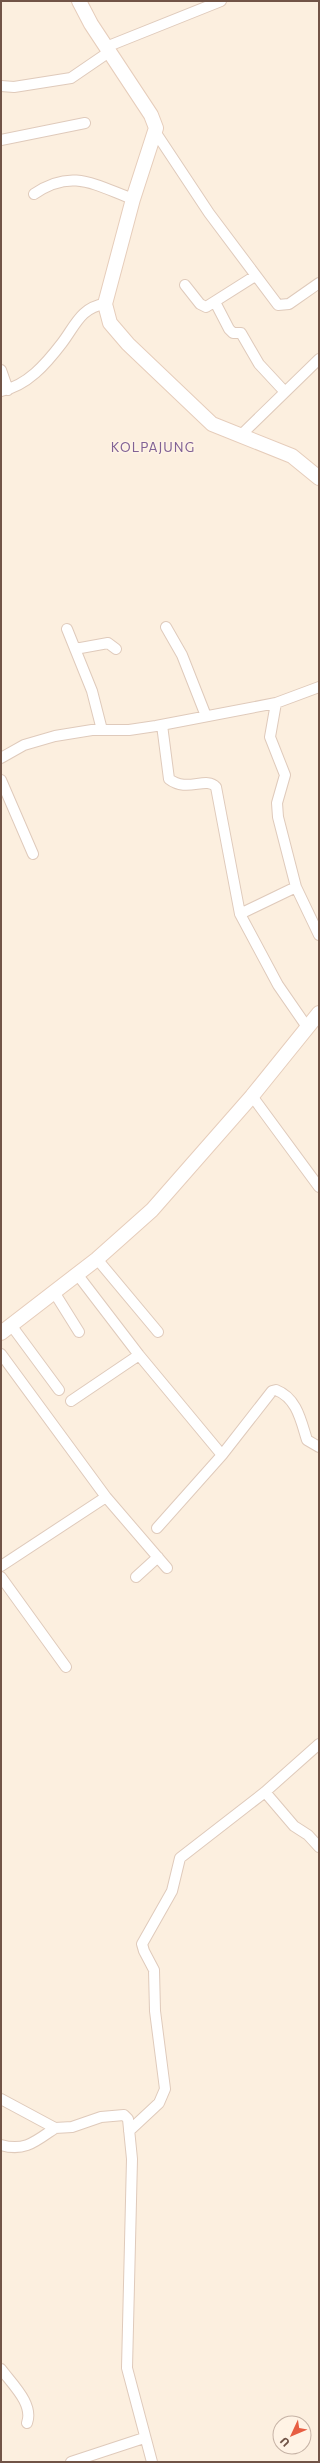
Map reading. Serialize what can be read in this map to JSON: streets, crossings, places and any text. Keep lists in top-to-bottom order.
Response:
{
  "districts": ["KOLPAJUNG"],
  "north": "bottom left"
}
